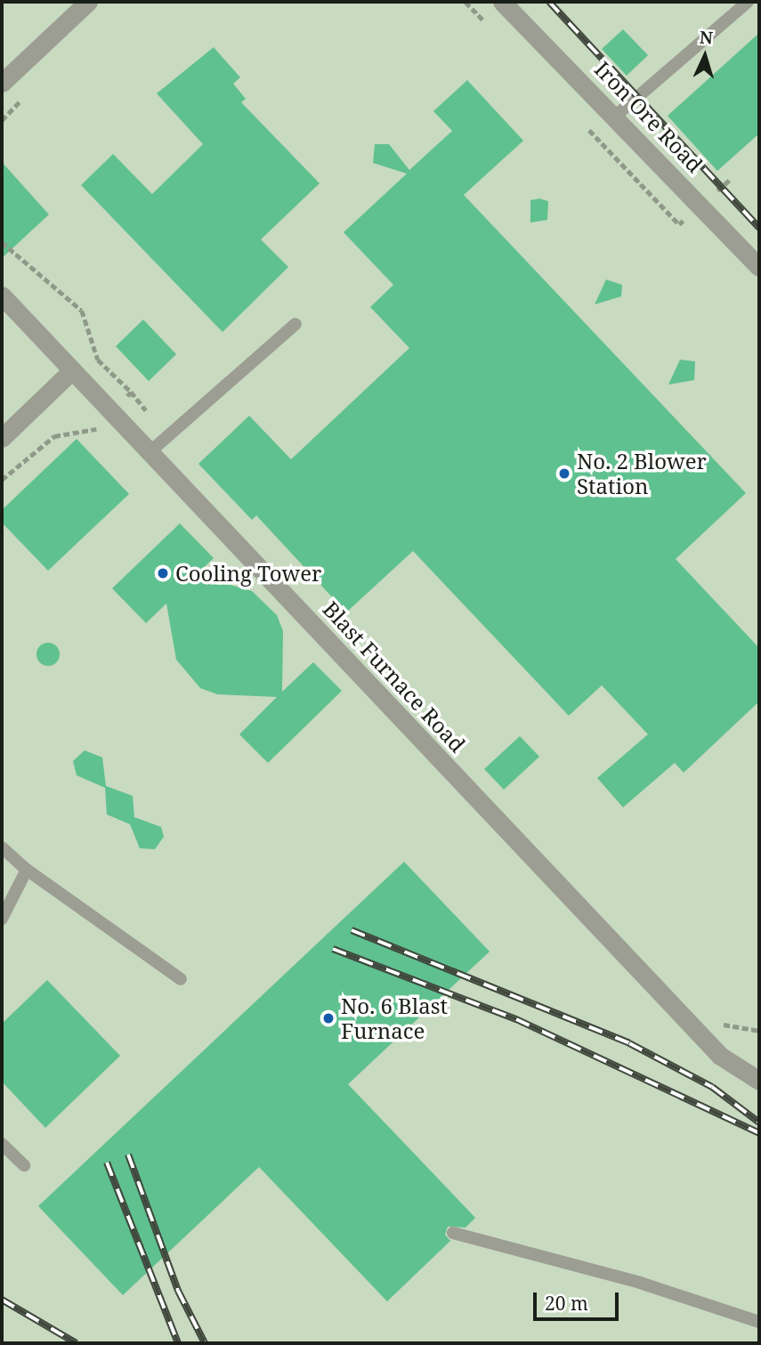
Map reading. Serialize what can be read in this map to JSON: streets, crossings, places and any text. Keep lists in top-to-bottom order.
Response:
{
  "streets": {
    "street": ["Iron Ore Road", "Blast Furnace Road"]
  },
  "places": ["No. 2 Blower Station", "Cooling Tower", "No. 6 Blast Furnace"],
  "scale_bar": "20 m",
  "north": "top"
}
